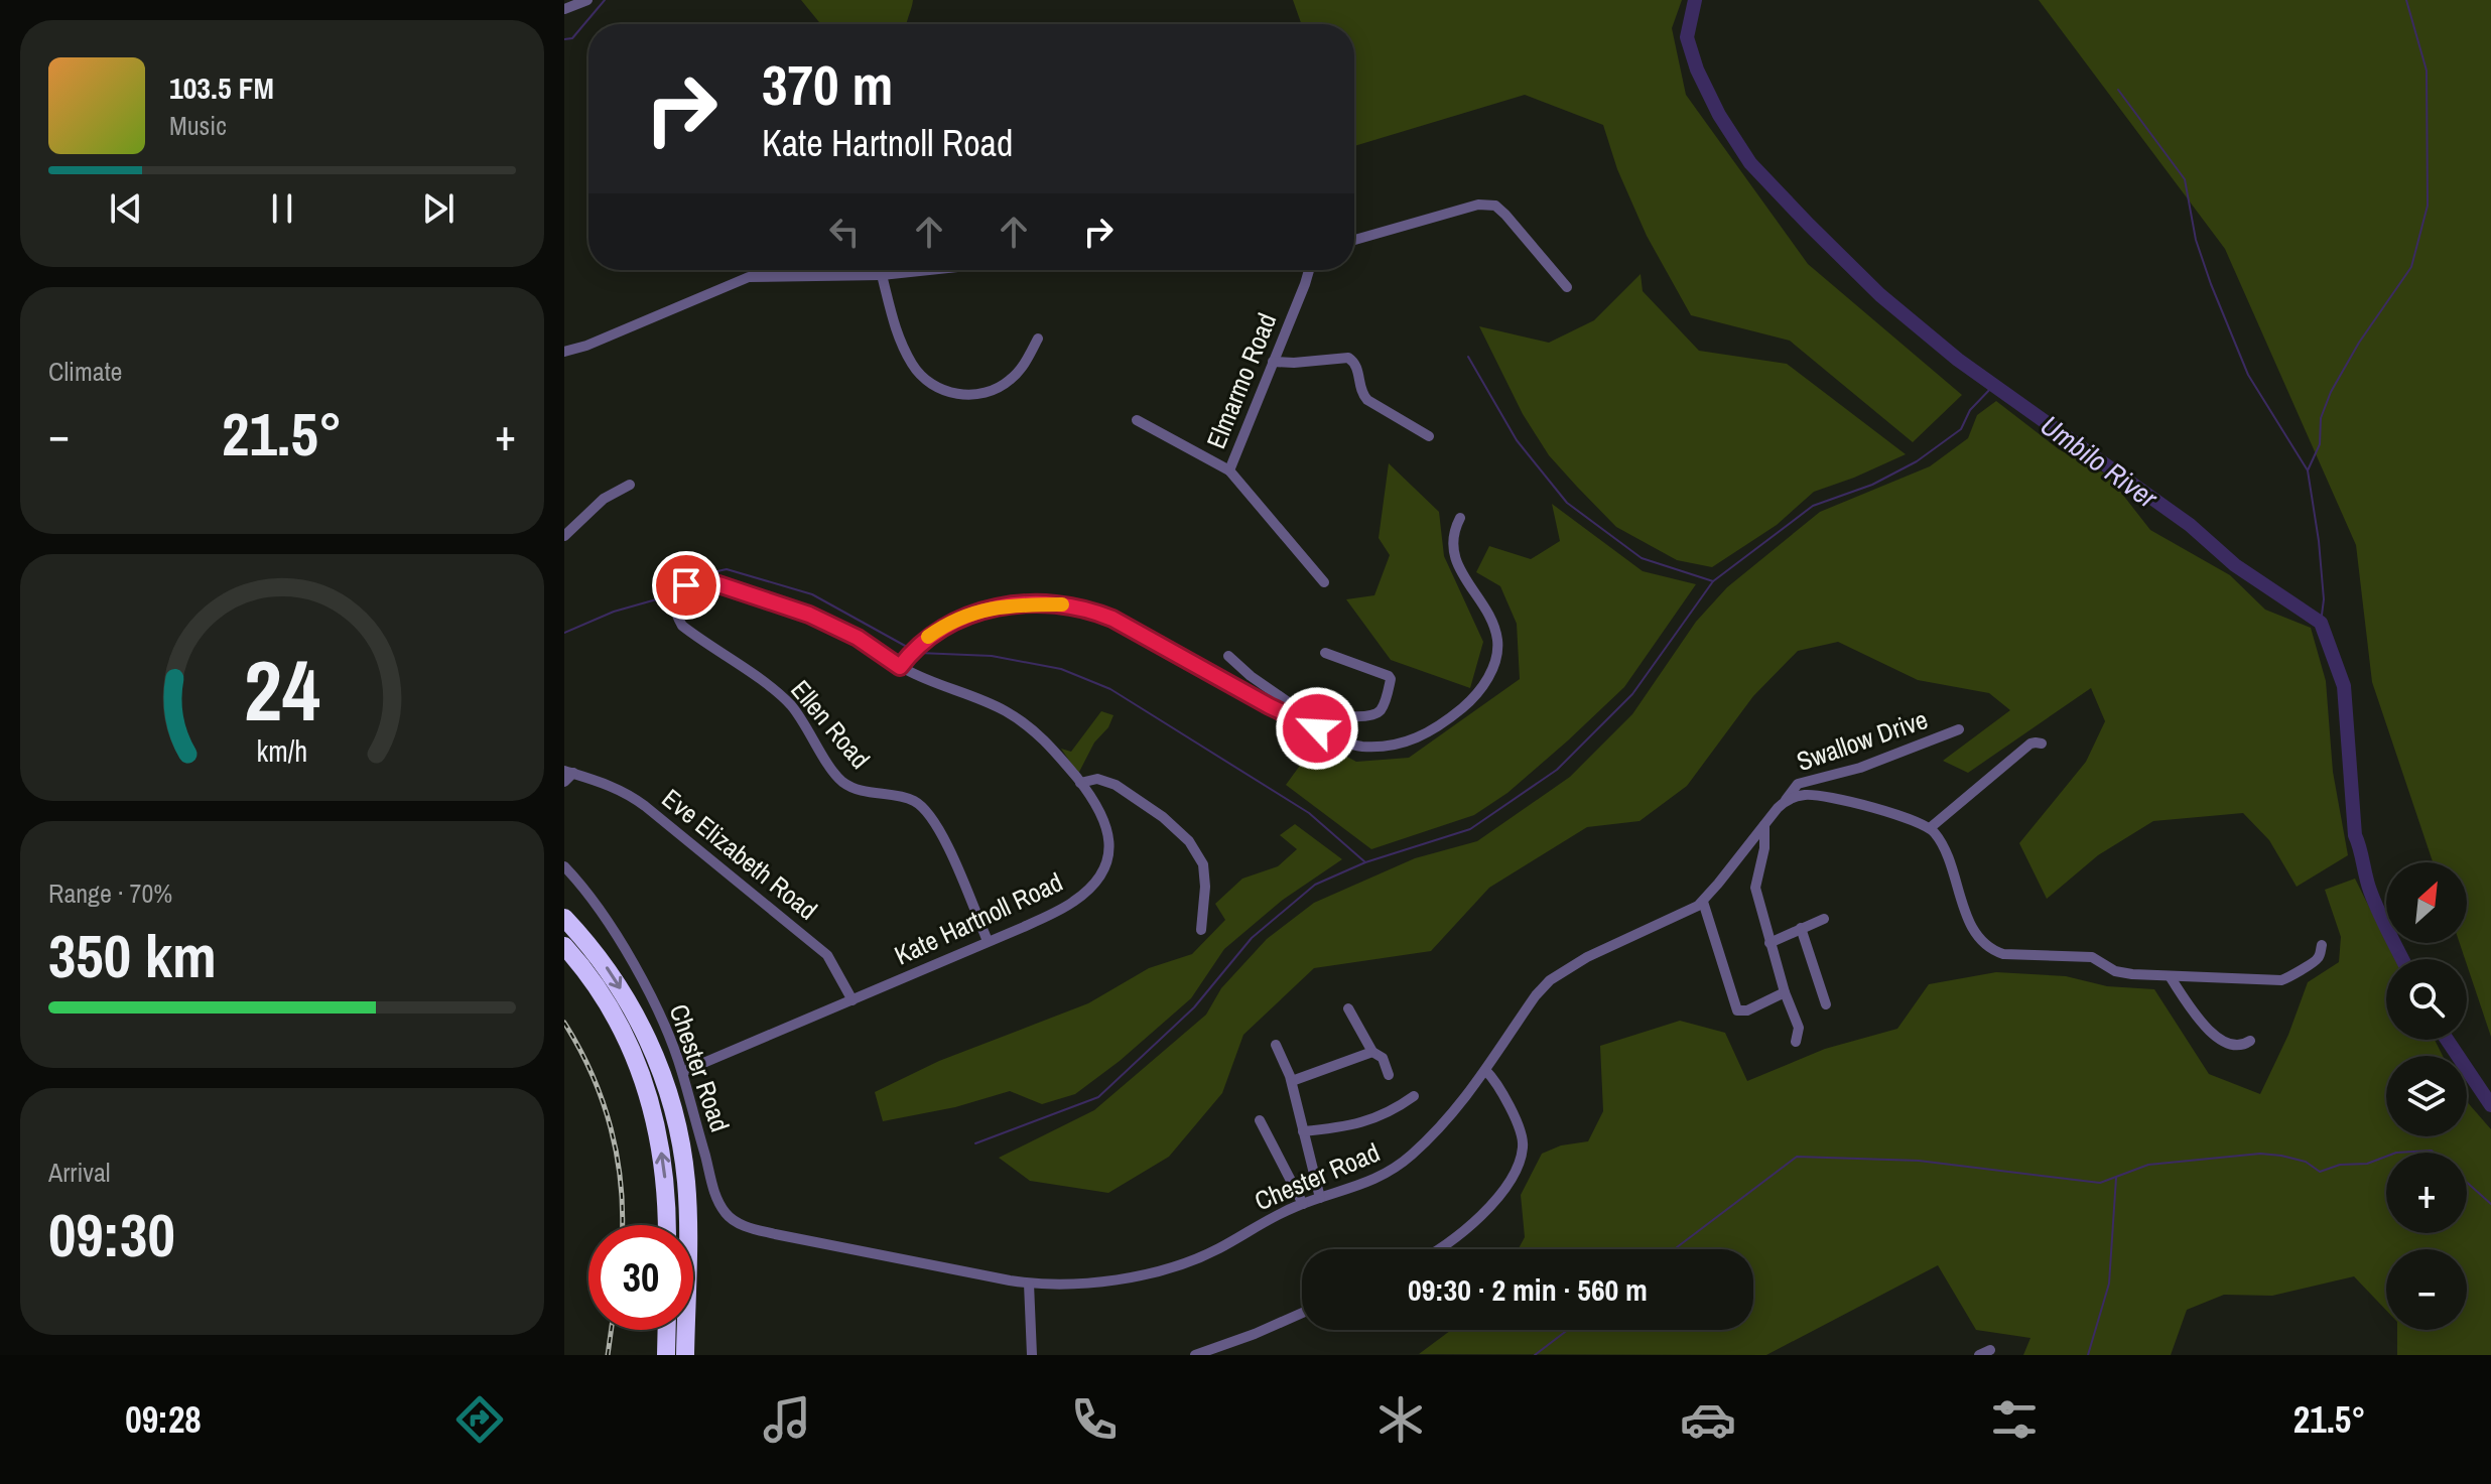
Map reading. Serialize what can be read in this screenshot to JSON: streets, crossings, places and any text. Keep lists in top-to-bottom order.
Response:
{
  "streets": {
    "street": [
      "Elmarmo Road",
      "Ellen Road",
      "Swallow Drive",
      "Eve Elizabeth Road",
      "Kate Hartnoll Road",
      "Chester Road"
    ]
  },
  "crossings": [
    ["Ellen Road", "Kate Hartnoll Road"],
    ["Swallow Drive", "Chester Road"],
    ["Eve Elizabeth Road", "Kate Hartnoll Road"],
    ["Kate Hartnoll Road", "Chester Road"]
  ],
  "water": ["Umbilo River"],
  "north": "top right",
  "page": {
    "turn": ["370 m", "Kate Hartnoll Road"],
    "song": ["103.5 FM", "Music"],
    "tile": [
      "Climate",
      ["Range · 70%", "350 km"],
      ["Arrival", "09:30"]
    ],
    "heat": ["−", "21.5°", "+"],
    "map_buttons": ["+", "−"],
    "limit": "30",
    "trip": "09:30 · 2 min · 560 m",
    "tabs": ["09:28", "21.5°"],
    "gauge": ["24", "km/h"]
  }
}
